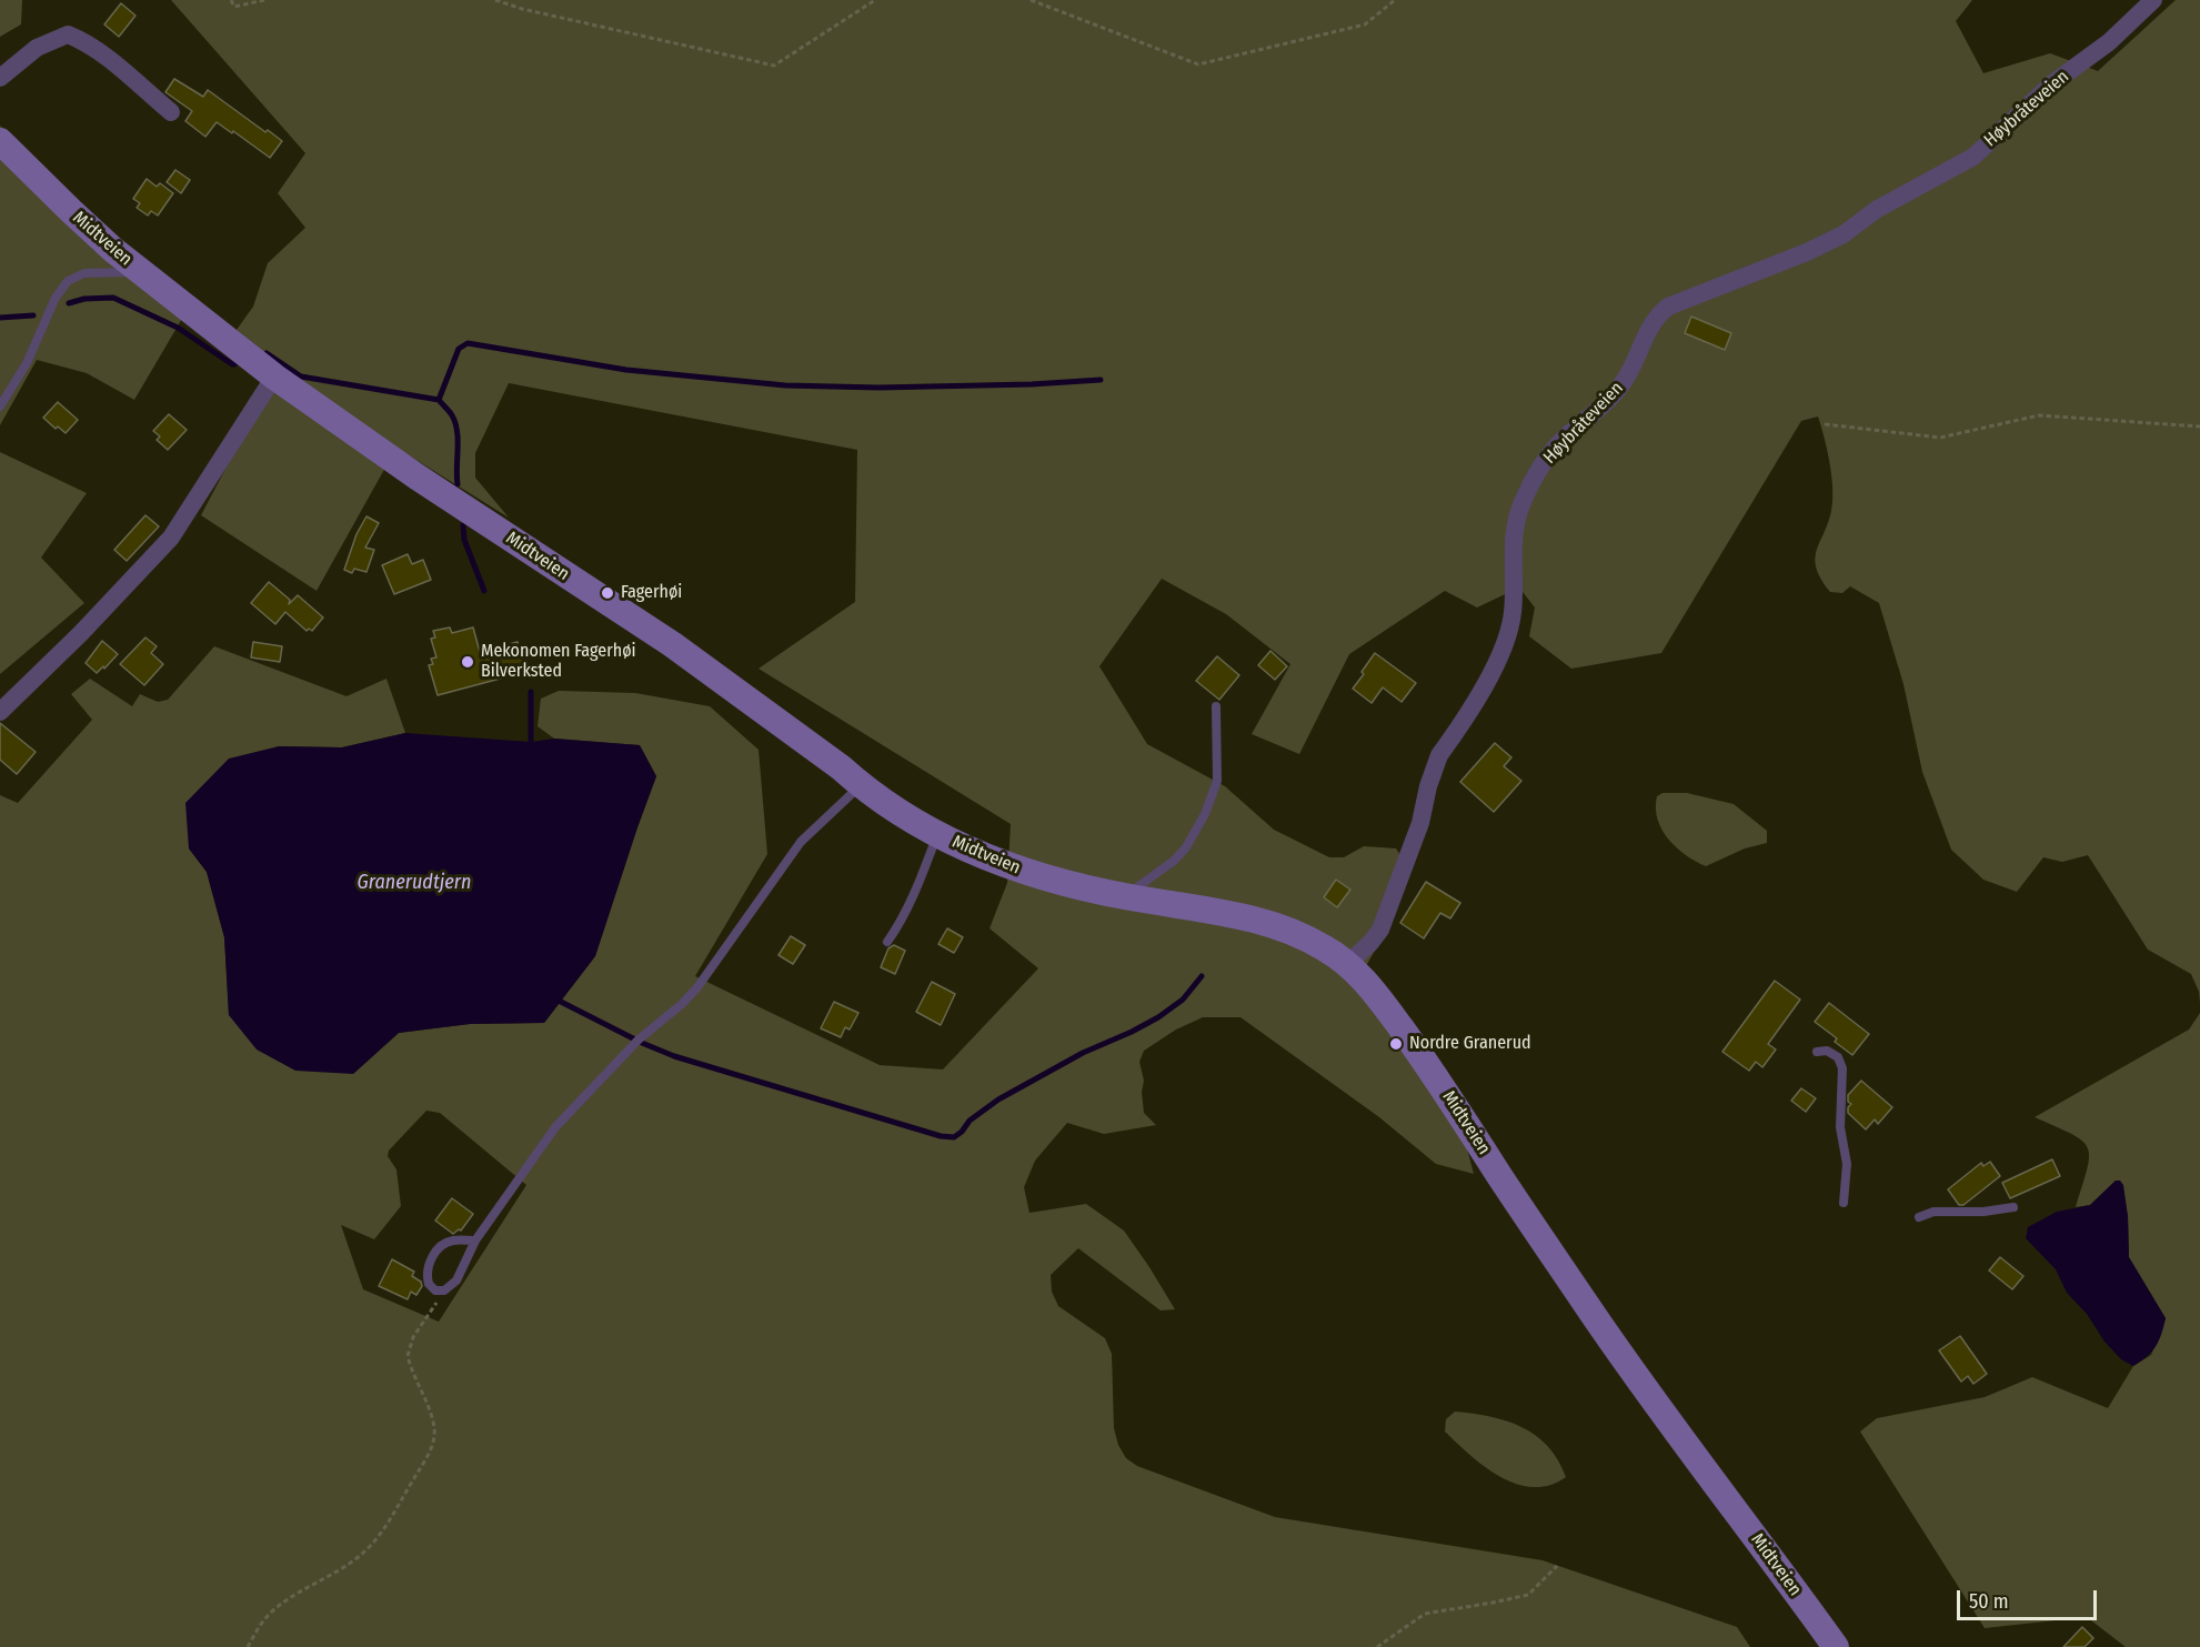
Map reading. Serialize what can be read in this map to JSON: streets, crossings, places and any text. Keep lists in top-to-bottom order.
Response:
{
  "streets": {
    "main road": ["Midtveien"],
    "street": ["Høybråteveien"]
  },
  "crossings": [
    ["Høybråteveien", "Midtveien"]
  ],
  "water": ["Granerudtjern"],
  "places": ["Fagerhøi", "Mekonomen Fagerhøi Bilverksted", "Nordre Granerud"],
  "scale_bar": "50 m"
}
